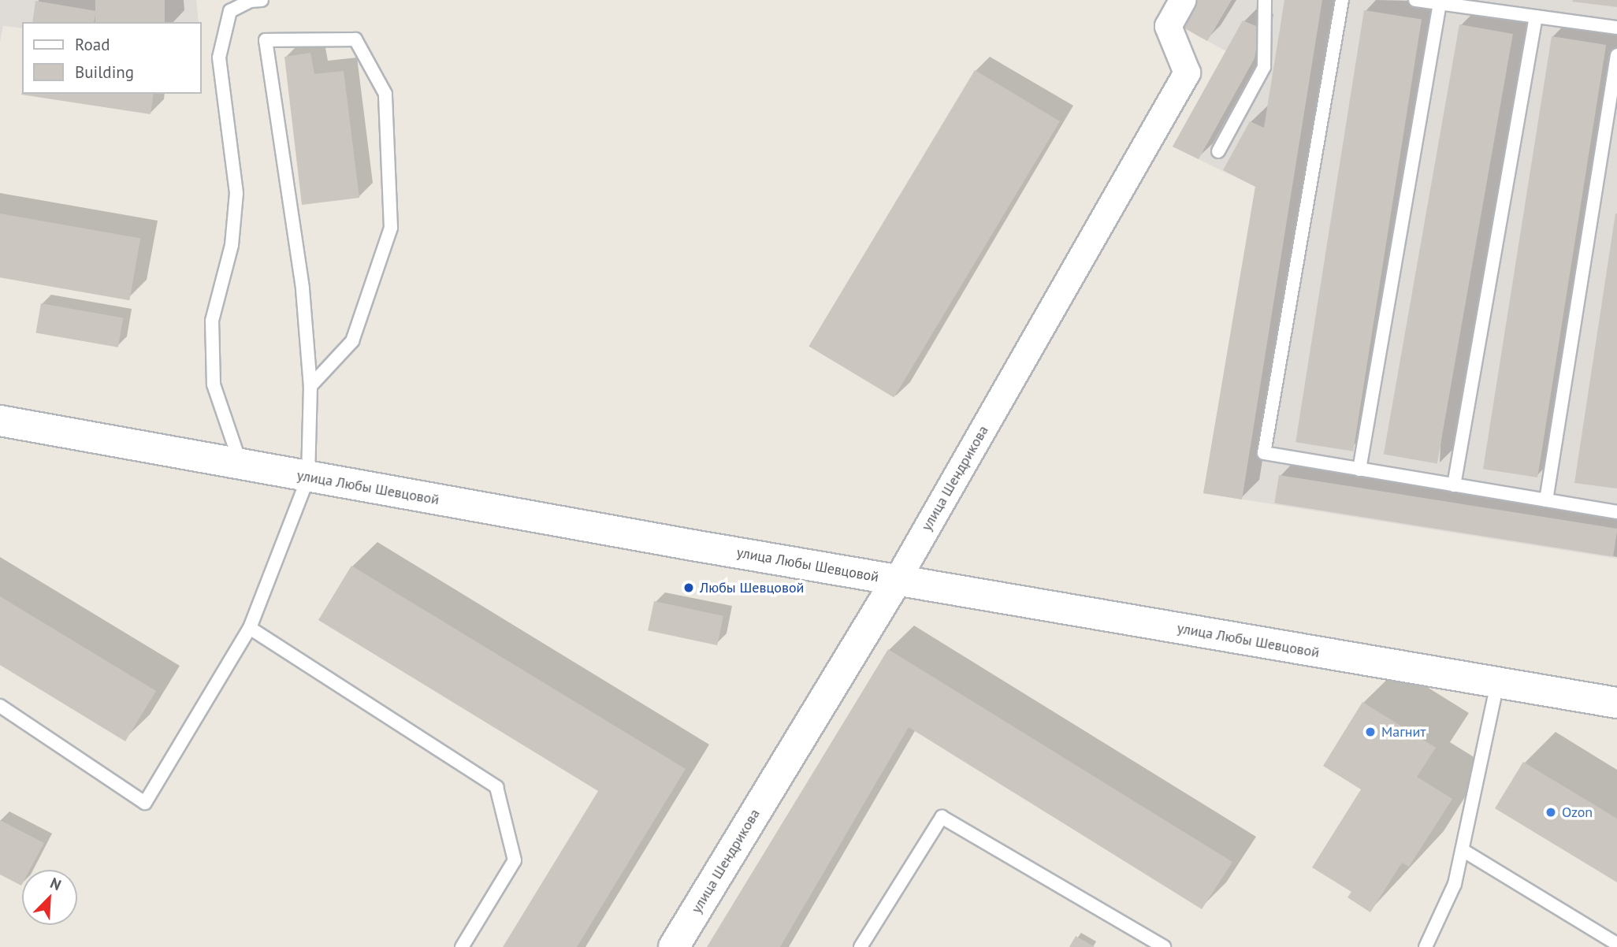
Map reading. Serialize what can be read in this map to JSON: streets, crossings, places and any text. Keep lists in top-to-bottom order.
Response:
{
  "streets": {
    "street": ["улица Шендрикова", "улица Любы Шевцовой"]
  },
  "crossings": [
    ["улица Шендрикова", "улица Любы Шевцовой"]
  ],
  "places": ["Любы Шевцовой", "Магнит", "Ozon"],
  "legend": ["Road", "Building"],
  "north": "top right"
}
